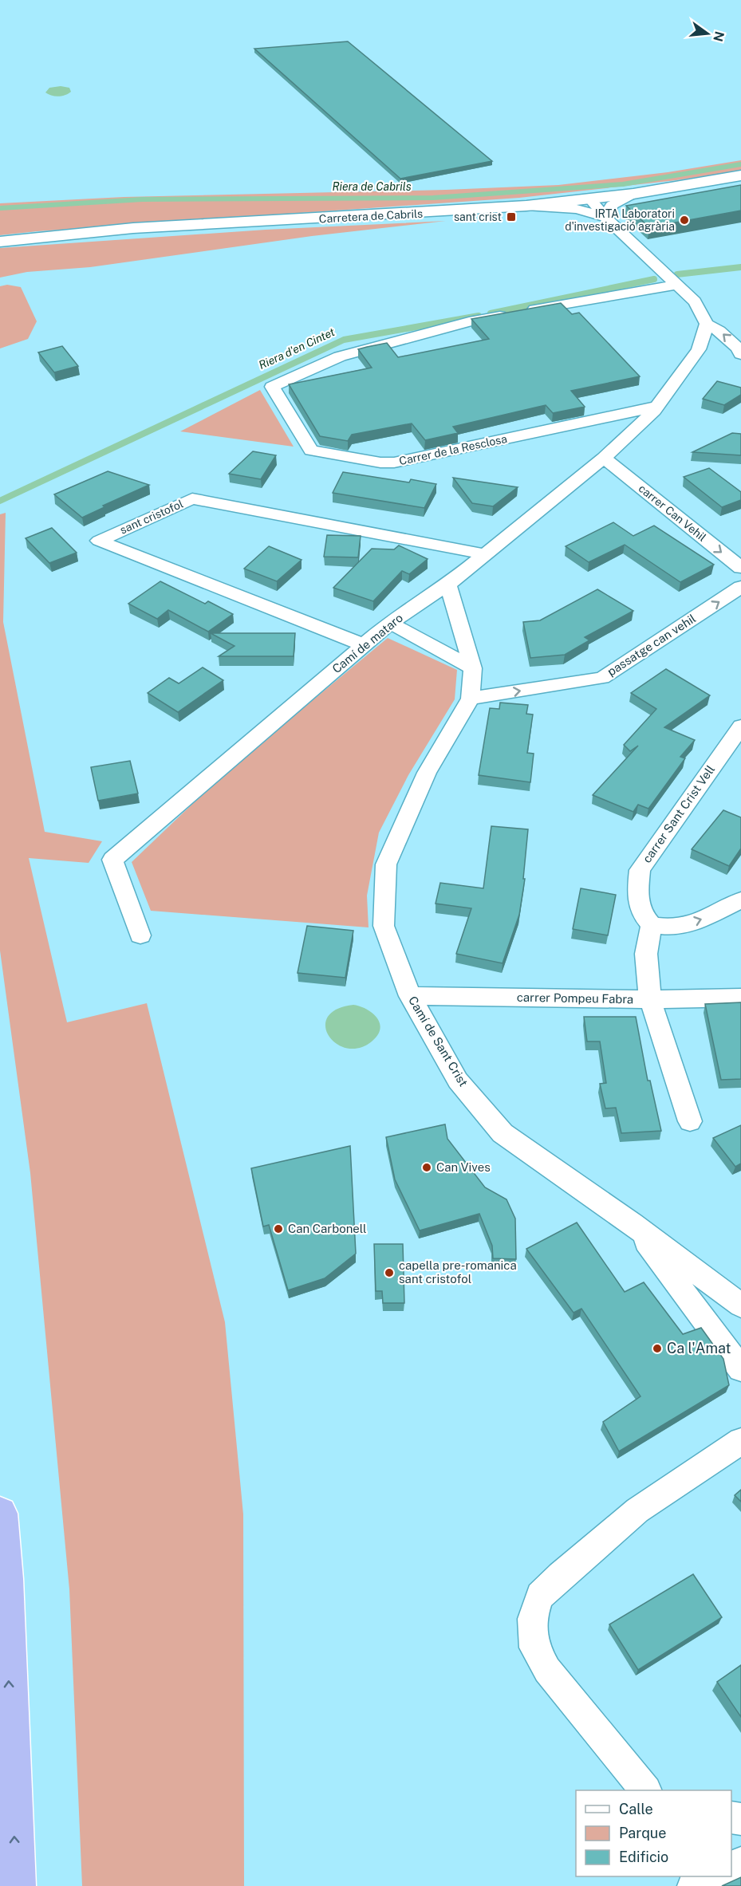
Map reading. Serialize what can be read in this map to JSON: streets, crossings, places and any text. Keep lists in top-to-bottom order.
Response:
{
  "streets": {
    "street": [
      "Carretera de Cabrils",
      "Carrer de la Resclosa",
      "carrer Can Vehil",
      "sant cristofol",
      "Camí de mataro",
      "passatge can vehil",
      "carrer Sant Crist Vell",
      "carrer Pompeu Fabra",
      "Camí de Sant Crist"
    ]
  },
  "crossings": [
    ["Carrer de la Resclosa", "Camí de mataro"],
    ["carrer Can Vehil", "Camí de mataro"],
    ["sant cristofol", "Camí de mataro"],
    ["Camí de mataro", "Camí de Sant Crist"],
    ["passatge can vehil", "Camí de Sant Crist"],
    ["carrer Pompeu Fabra", "Camí de Sant Crist"]
  ],
  "one_way": ["carrer Can Vehil", "passatge can vehil"],
  "water": ["Riera de Cabrils", "Riera d'en Cintet"],
  "places": {
    "transit": ["sant crist"],
    "other": [
      "IRTA Laboratori d'investigació agrària",
      "Can Vives",
      "Can Carbonell",
      "capella pre-romanica sant cristofol",
      "Ca l'Amat"
    ]
  },
  "legend": ["Calle", "Parque", "Edificio"],
  "north": "right"
}
